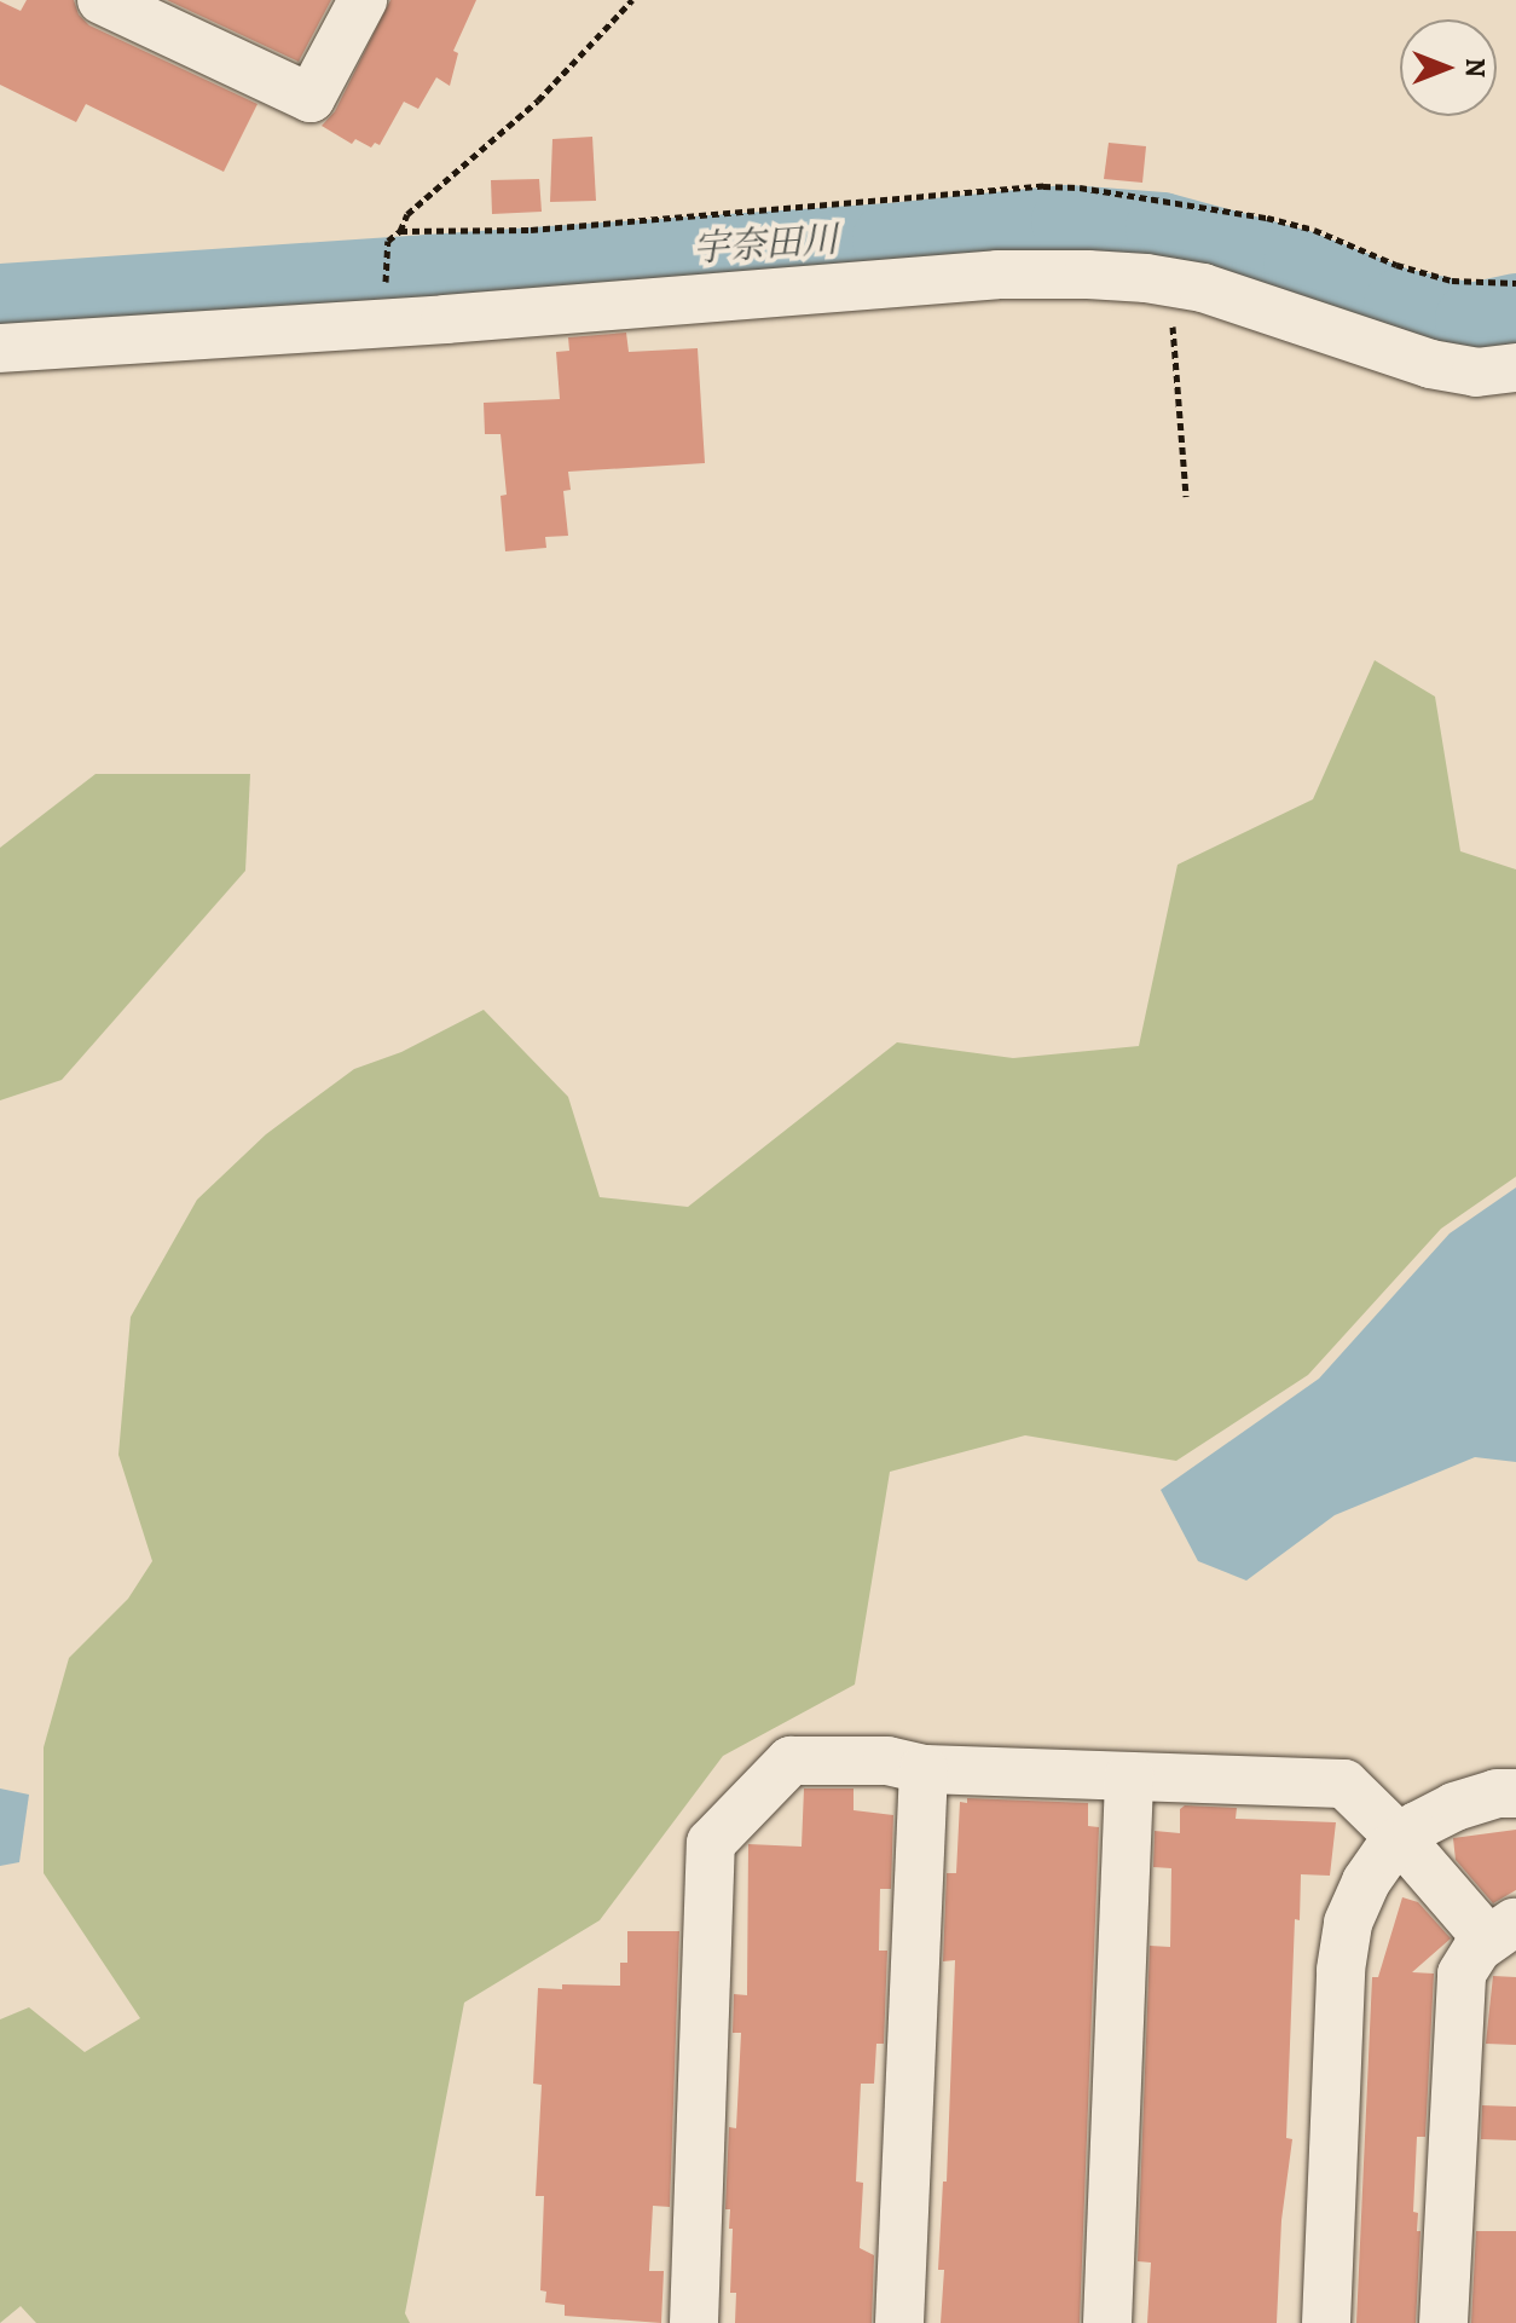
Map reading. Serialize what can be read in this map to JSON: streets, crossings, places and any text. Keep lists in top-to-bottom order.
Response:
{
  "water": ["宇奈田川"],
  "north": "right"
}
